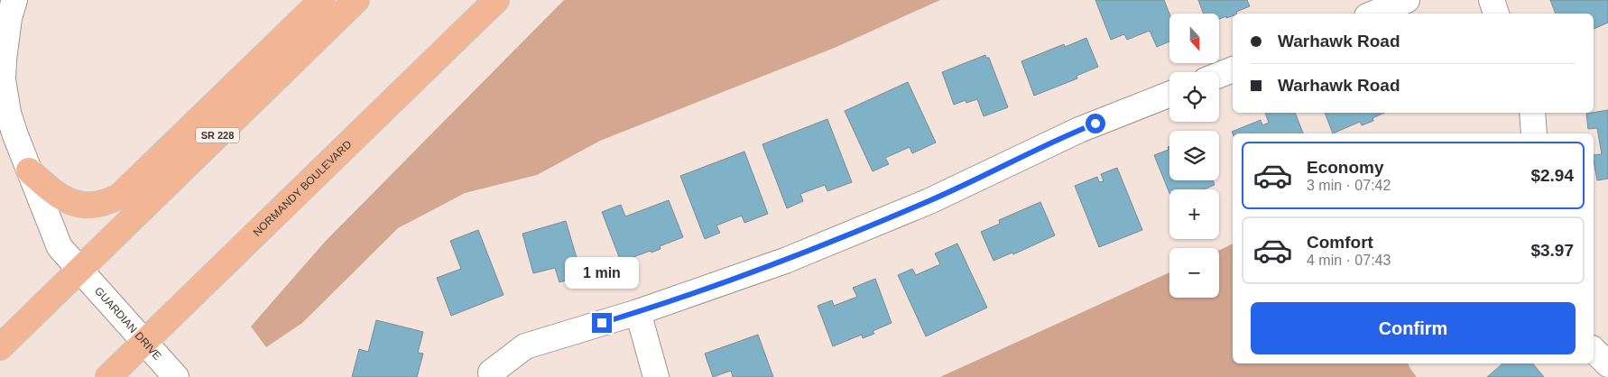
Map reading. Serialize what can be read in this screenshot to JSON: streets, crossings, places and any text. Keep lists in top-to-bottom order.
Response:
{
  "streets": {
    "main road": ["SR 228", "NORMANDY BOULEVARD"],
    "street": ["GUARDIAN DRIVE"]
  },
  "crossings": [
    ["SR 228", "GUARDIAN DRIVE"],
    ["NORMANDY BOULEVARD", "GUARDIAN DRIVE"]
  ],
  "north": "bottom",
  "page": {
    "map_buttons": ["+", "−"],
    "banner": ["Warhawk Road", "Warhawk Road"],
    "list": [
      {
        "name": "Economy",
        "note": "3 min · 07:42",
        "value": "$2.94"
      },
      {
        "name": "Comfort",
        "note": "4 min · 07:43",
        "value": "$3.97"
      }
    ],
    "bubble": "1 min",
    "buttons": "Confirm"
  }
}
